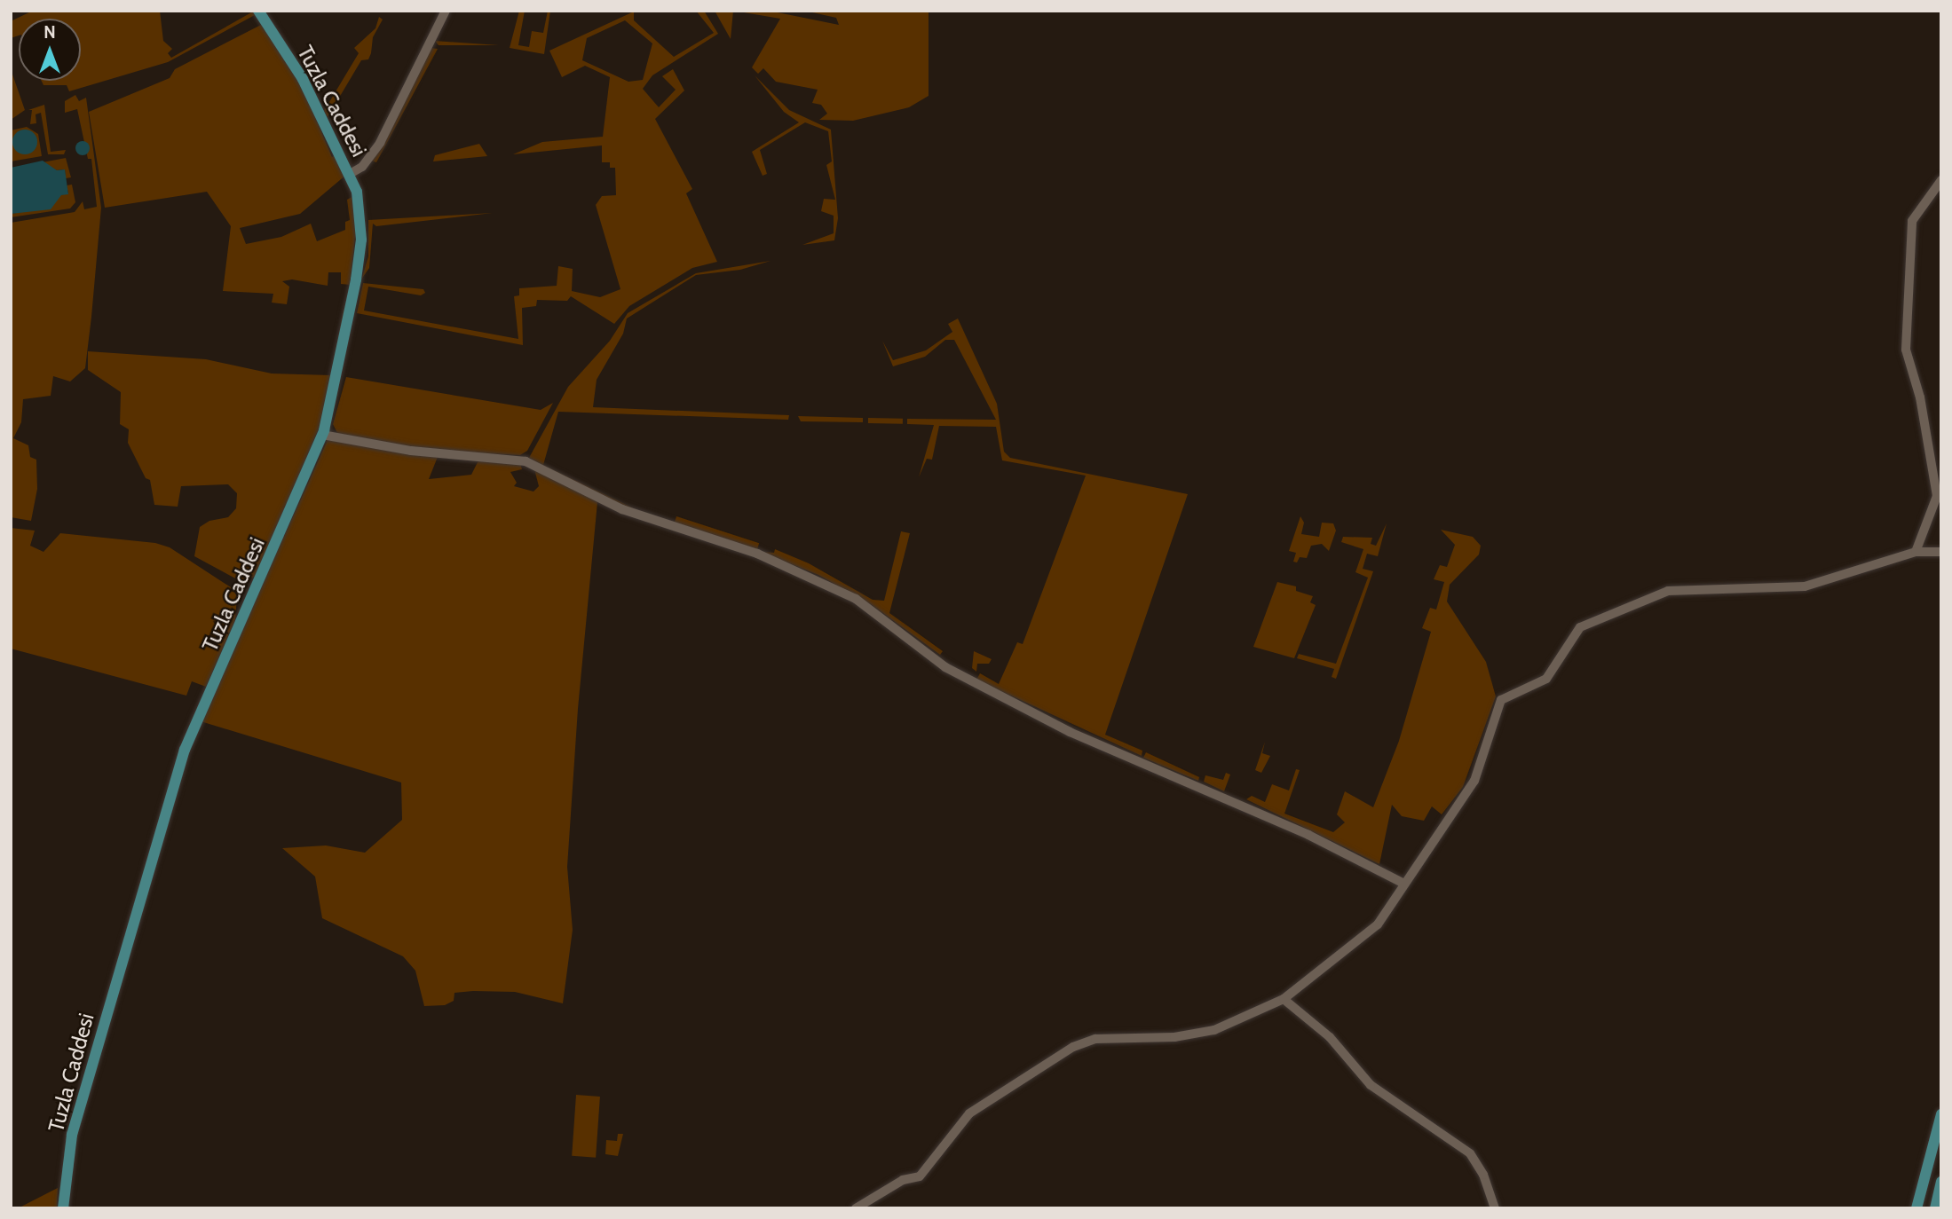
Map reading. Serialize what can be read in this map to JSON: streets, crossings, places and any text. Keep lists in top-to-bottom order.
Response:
{
  "streets": {
    "main road": ["Tuzla Caddesi"]
  },
  "north": "top"
}
